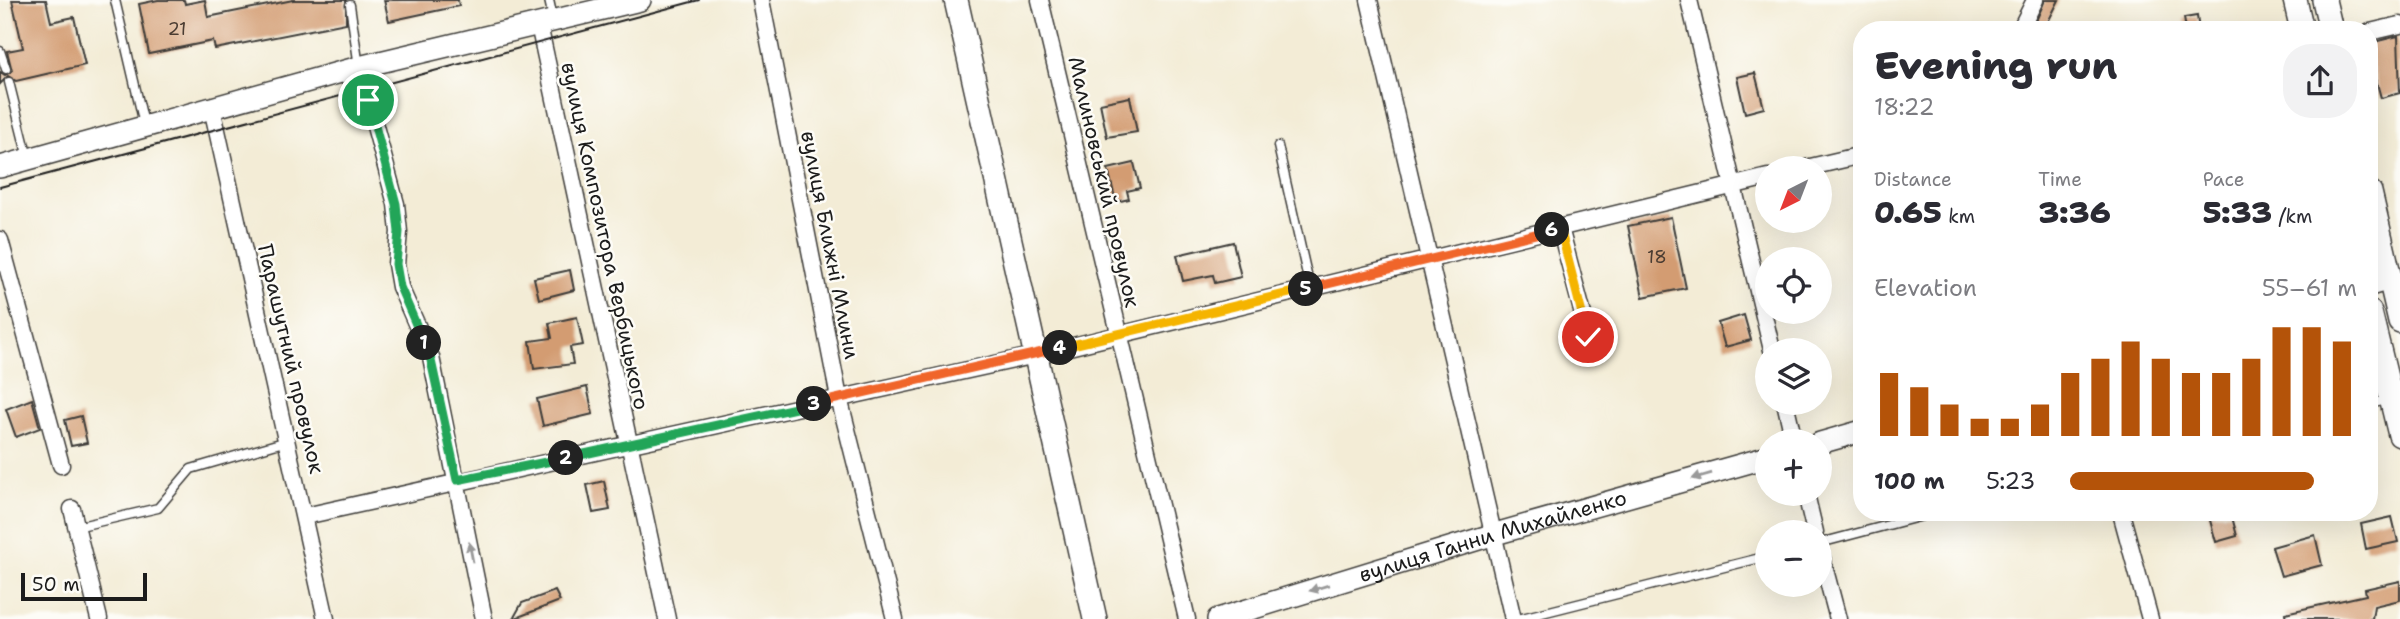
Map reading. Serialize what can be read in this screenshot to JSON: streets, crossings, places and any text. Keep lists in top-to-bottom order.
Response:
{
  "streets": {
    "street": [
      "Малиновський провулок",
      "вулиця Композитора Вербицького",
      "вулиця Ближні Млини",
      "Парашутний провулок",
      "вулиця Ганни Михайленко"
    ]
  },
  "one_way": ["вулиця Ганни Михайленко"],
  "house_numbers": ["21", "18"],
  "scale_bar": "50 m",
  "north": "bottom left",
  "page": {
    "heading": ["Evening run", "18:22"],
    "stats": [
      ["Distance", "0.65 km"],
      ["Time", "3:36"],
      ["Pace", "5:33 /km"]
    ],
    "map_buttons": ["+", "−"],
    "pins": [
      "6",
      "5",
      "1",
      "4",
      "3",
      "2"
    ],
    "chart": ["Elevation", "55–61 m"],
    "list": [
      {
        "name": "100 m",
        "note": "5:23"
      }
    ],
    "scale": "50 m"
  }
}
